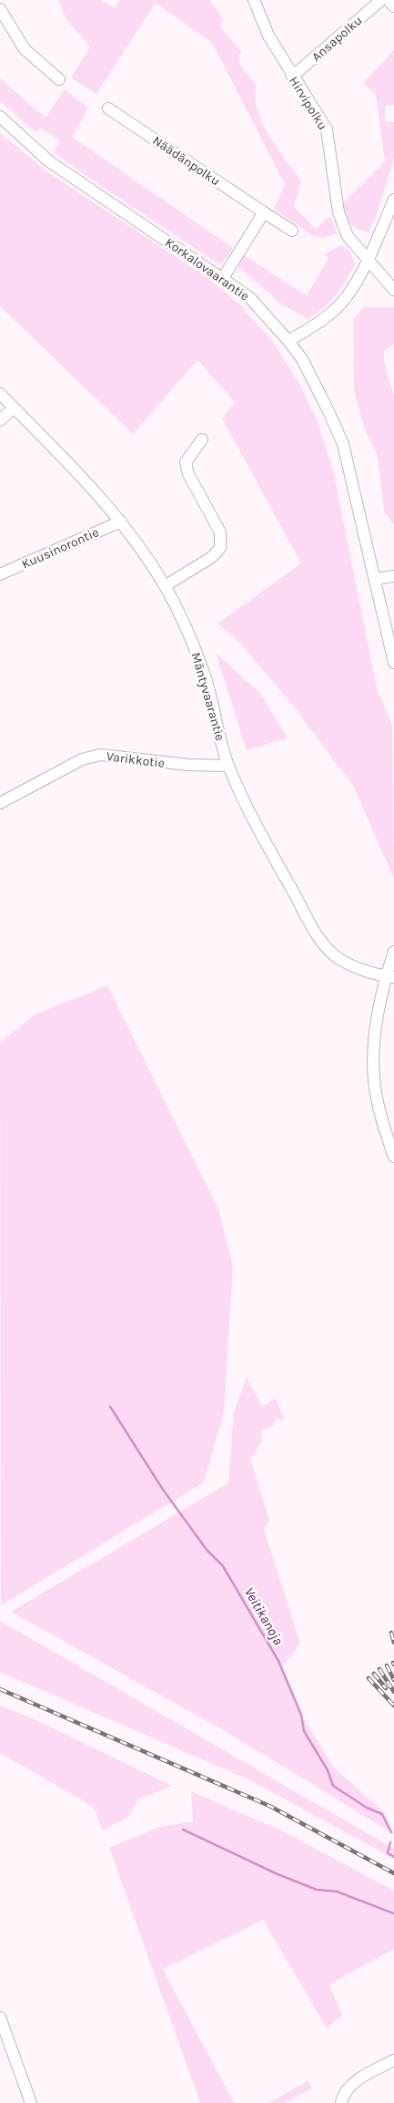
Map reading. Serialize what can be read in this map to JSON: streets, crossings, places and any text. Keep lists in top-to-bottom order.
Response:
{
  "streets": {
    "street": [
      "Ansapolku",
      "Hirvipolku",
      "Näädänpolku",
      "Korkalovaarantie",
      "Kuusinorontie",
      "Mäntyvaarantie",
      "Varikkotie"
    ]
  },
  "crossings": [
    ["Ansapolku", "Hirvipolku"],
    ["Kuusinorontie", "Mäntyvaarantie"],
    ["Mäntyvaarantie", "Varikkotie"]
  ],
  "water": ["Veitikanoja"]
}
